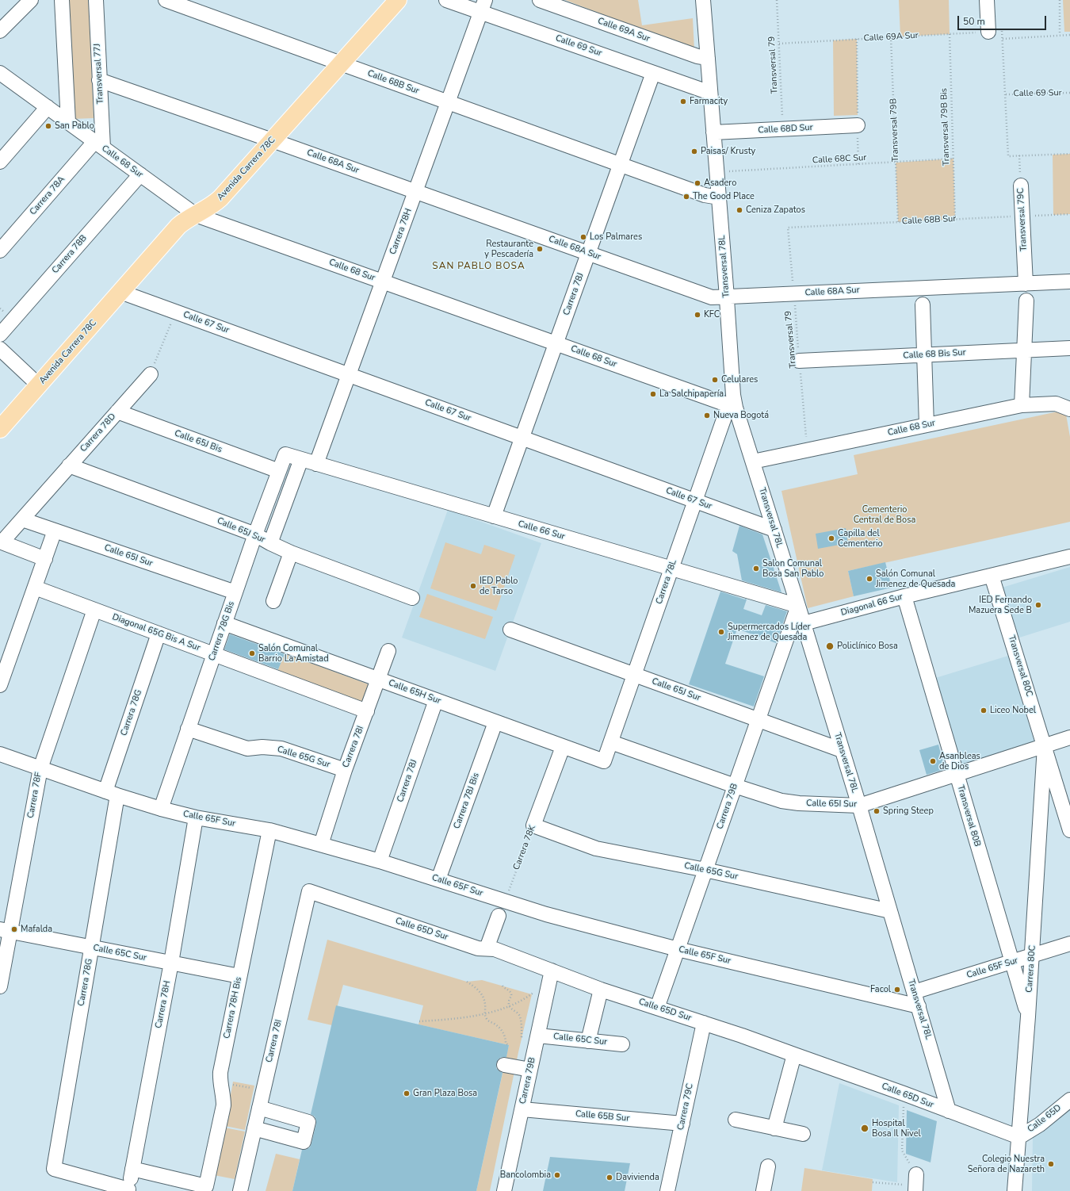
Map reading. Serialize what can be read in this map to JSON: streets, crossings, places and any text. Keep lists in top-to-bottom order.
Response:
{
  "streets": {
    "main road": ["Avenida Carrera 78C"],
    "street": [
      "Calle 69A Sur",
      "Calle 69 Sur",
      "Transversal 77J",
      "Calle 68B Sur",
      "Calle 68D Sur",
      "Calle 68 Sur",
      "Calle 68A Sur",
      "Carrera 78A",
      "Transversal 79C",
      "Carrera 78H",
      "Carrera 78B",
      "Transversal 78L",
      "Carrera 78J",
      "Calle 67 Sur",
      "Calle 68 Bis Sur",
      "Carrera 78D",
      "Calle 65J Bis",
      "Calle 65J Sur",
      "Calle 66 Sur",
      "Calle 65I Sur",
      "Carrera 78L",
      "Diagonal 66 Sur",
      "Carrera 78G Bis",
      "Diagonal 65G Bis A Sur",
      "Transversal 80C",
      "Calle 65H Sur",
      "Carrera 78G",
      "Carrera 78I",
      "Calle 65G Sur",
      "Carrera 78F",
      "Carrera 78J Bis",
      "Carrera 79B",
      "Transversal 80B",
      "Calle 65F Sur",
      "Carrera 78K",
      "Calle 65D Sur",
      "Calle 65C Sur",
      "Carrera 80C",
      "Carrera 78H Bis",
      "Carrera 79C",
      "Calle 65B Sur",
      "Calle 65D"
    ],
    "path": [
      "Transversal 79",
      "Transversal 79B Bis",
      "Transversal 79B",
      "Calle 68C Sur"
    ]
  },
  "crossings": [
    ["Calle 69A Sur", "Transversal 79"],
    ["Calle 69A Sur", "Transversal 79B Bis"],
    ["Calle 69A Sur", "Transversal 79B"],
    ["Calle 69A Sur", "Transversal 78L"],
    ["Calle 69 Sur", "Carrera 78H"],
    ["Calle 69 Sur", "Transversal 78L"],
    ["Calle 69 Sur", "Carrera 78J"],
    ["Transversal 79", "Calle 68B Sur"],
    ["Transversal 79", "Calle 68D Sur"],
    ["Transversal 79", "Calle 68 Sur"],
    ["Transversal 79", "Calle 68A Sur"],
    ["Transversal 79", "Calle 68 Bis Sur"],
    ["Transversal 77J", "Calle 68 Sur"],
    ["Transversal 77J", "Calle 68A Sur"],
    ["Transversal 77J", "Carrera 78A"],
    ["Calle 68B Sur", "Transversal 79B Bis"],
    ["Calle 68B Sur", "Transversal 79B"],
    ["Calle 68B Sur", "Avenida Carrera 78C"],
    ["Calle 68B Sur", "Transversal 79C"],
    ["Calle 68B Sur", "Carrera 78H"],
    ["Calle 68B Sur", "Transversal 78L"],
    ["Calle 68B Sur", "Carrera 78J"],
    ["Transversal 79B Bis", "Calle 68C Sur"],
    ["Calle 68D Sur", "Transversal 78L"],
    ["Transversal 79B", "Calle 68C Sur"],
    ["Calle 68 Sur", "Avenida Carrera 78C"],
    ["Calle 68 Sur", "Carrera 78A"],
    ["Calle 68 Sur", "Carrera 78H"],
    ["Calle 68 Sur", "Carrera 78B"],
    ["Calle 68 Sur", "Transversal 78L"],
    ["Calle 68 Sur", "Carrera 78J"],
    ["Calle 68 Sur", "Carrera 78L"],
    ["Calle 68A Sur", "Avenida Carrera 78C"],
    ["Calle 68A Sur", "Transversal 79C"],
    ["Calle 68A Sur", "Carrera 78H"],
    ["Calle 68A Sur", "Transversal 78L"],
    ["Calle 68A Sur", "Carrera 78J"],
    ["Avenida Carrera 78C", "Calle 67 Sur"],
    ["Carrera 78H", "Calle 67 Sur"],
    ["Carrera 78H", "Calle 66 Sur"],
    ["Carrera 78H", "Carrera 78G"],
    ["Carrera 78H", "Calle 65F Sur"],
    ["Carrera 78H", "Calle 65C Sur"],
    ["Carrera 78H", "Carrera 78H Bis"],
    ["Transversal 78L", "Calle 67 Sur"],
    ["Transversal 78L", "Calle 65J Sur"],
    ["Transversal 78L", "Calle 66 Sur"],
    ["Transversal 78L", "Calle 65I Sur"],
    ["Transversal 78L", "Carrera 78L"],
    ["Transversal 78L", "Diagonal 66 Sur"],
    ["Transversal 78L", "Calle 65G Sur"],
    ["Transversal 78L", "Carrera 79B"],
    ["Transversal 78L", "Calle 65F Sur"],
    ["Transversal 78L", "Calle 65D Sur"],
    ["Carrera 78J", "Calle 67 Sur"],
    ["Carrera 78J", "Calle 66 Sur"],
    ["Carrera 78J", "Calle 65H Sur"],
    ["Carrera 78J", "Calle 65F Sur"],
    ["Calle 67 Sur", "Carrera 78L"],
    ["Carrera 78D", "Calle 65J Bis"],
    ["Carrera 78D", "Calle 65J Sur"],
    ["Carrera 78D", "Calle 65I Sur"],
    ["Calle 65J Bis", "Carrera 78G Bis"],
    ["Calle 65J Sur", "Carrera 78L"],
    ["Calle 65J Sur", "Carrera 78G Bis"],
    ["Calle 65J Sur", "Carrera 79B"],
    ["Calle 66 Sur", "Carrera 78L"],
    ["Calle 66 Sur", "Carrera 78G Bis"],
    ["Calle 66 Sur", "Carrera 79B"],
    ["Calle 65I Sur", "Carrera 78L"],
    ["Calle 65I Sur", "Carrera 78G Bis"],
    ["Calle 65I Sur", "Transversal 80C"],
    ["Calle 65I Sur", "Carrera 79B"],
    ["Calle 65I Sur", "Transversal 80B"],
    ["Calle 65I Sur", "Carrera 80C"],
    ["Carrera 78L", "Calle 65H Sur"],
    ["Diagonal 66 Sur", "Transversal 80C"],
    ["Diagonal 66 Sur", "Transversal 80B"],
    ["Carrera 78G Bis", "Diagonal 65G Bis A Sur"],
    ["Carrera 78G Bis", "Calle 65H Sur"],
    ["Carrera 78G Bis", "Calle 65G Sur"],
    ["Carrera 78G Bis", "Calle 65F Sur"],
    ["Diagonal 65G Bis A Sur", "Carrera 78G"],
    ["Diagonal 65G Bis A Sur", "Carrera 78I"],
    ["Diagonal 65G Bis A Sur", "Carrera 78F"],
    ["Transversal 80C", "Carrera 80C"],
    ["Calle 65H Sur", "Carrera 78I"],
    ["Calle 65H Sur", "Carrera 78J Bis"],
    ["Calle 65H Sur", "Carrera 78K"],
    ["Carrera 78G", "Calle 65F Sur"],
    ["Carrera 78G", "Calle 65C Sur"],
    ["Carrera 78I", "Calle 65G Sur"],
    ["Carrera 78I", "Calle 65F Sur"],
    ["Carrera 78I", "Calle 65D Sur"],
    ["Calle 65G Sur", "Carrera 79B"],
    ["Calle 65G Sur", "Carrera 78K"],
    ["Carrera 78F", "Calle 65F Sur"],
    ["Carrera 78F", "Calle 65C Sur"],
    ["Carrera 78J Bis", "Calle 65F Sur"],
    ["Carrera 79B", "Calle 65F Sur"],
    ["Carrera 79B", "Calle 65D Sur"],
    ["Carrera 79B", "Calle 65C Sur"],
    ["Carrera 79B", "Calle 65B Sur"],
    ["Transversal 80B", "Calle 65F Sur"],
    ["Transversal 80B", "Carrera 80C"],
    ["Calle 65F Sur", "Carrera 78K"],
    ["Calle 65F Sur", "Carrera 80C"],
    ["Calle 65F Sur", "Carrera 78H Bis"],
    ["Calle 65D Sur", "Carrera 80C"],
    ["Calle 65D Sur", "Carrera 79C"],
    ["Calle 65D Sur", "Calle 65D"],
    ["Calle 65C Sur", "Carrera 78H Bis"],
    ["Carrera 80C", "Calle 65D"],
    ["Carrera 79C", "Calle 65B Sur"]
  ],
  "districts": ["SAN PABLO BOSA"],
  "parks": ["Cementerio Central de Bosa"],
  "places": [
    "Farmacity",
    "San Pablo",
    "Paisas/ Krusty",
    "Asadero",
    "The Good Place",
    "Ceniza Zapatos",
    "Los Palmares",
    "Restaurante y Pescadería",
    "KFC",
    "Celulares",
    "La Salchipapería",
    "Nueva Bogotá",
    "Capilla del Cementerio",
    "Salon Comunal Bosa San Pablo",
    "Salón Comunal Jimenez de Quesada",
    "IED Pablo de Tarso",
    "IED Fernando Mazuera Sede B",
    "Supermercados Líder Jimenez de Quesada",
    "Policlínico Bosa",
    "Salón Comunal Barrio La Amistad",
    "Liceo Nobel",
    "Asanbleas de Dios",
    "Spring Steep",
    "Mafalda",
    "Facol",
    "Gran Plaza Bosa",
    "Hospital Bosa Il Nivel",
    "Colegio Nuestra Señora de Nazareth",
    "Bancolombia",
    "Davivienda"
  ],
  "scale_bar": "50 m"
}
